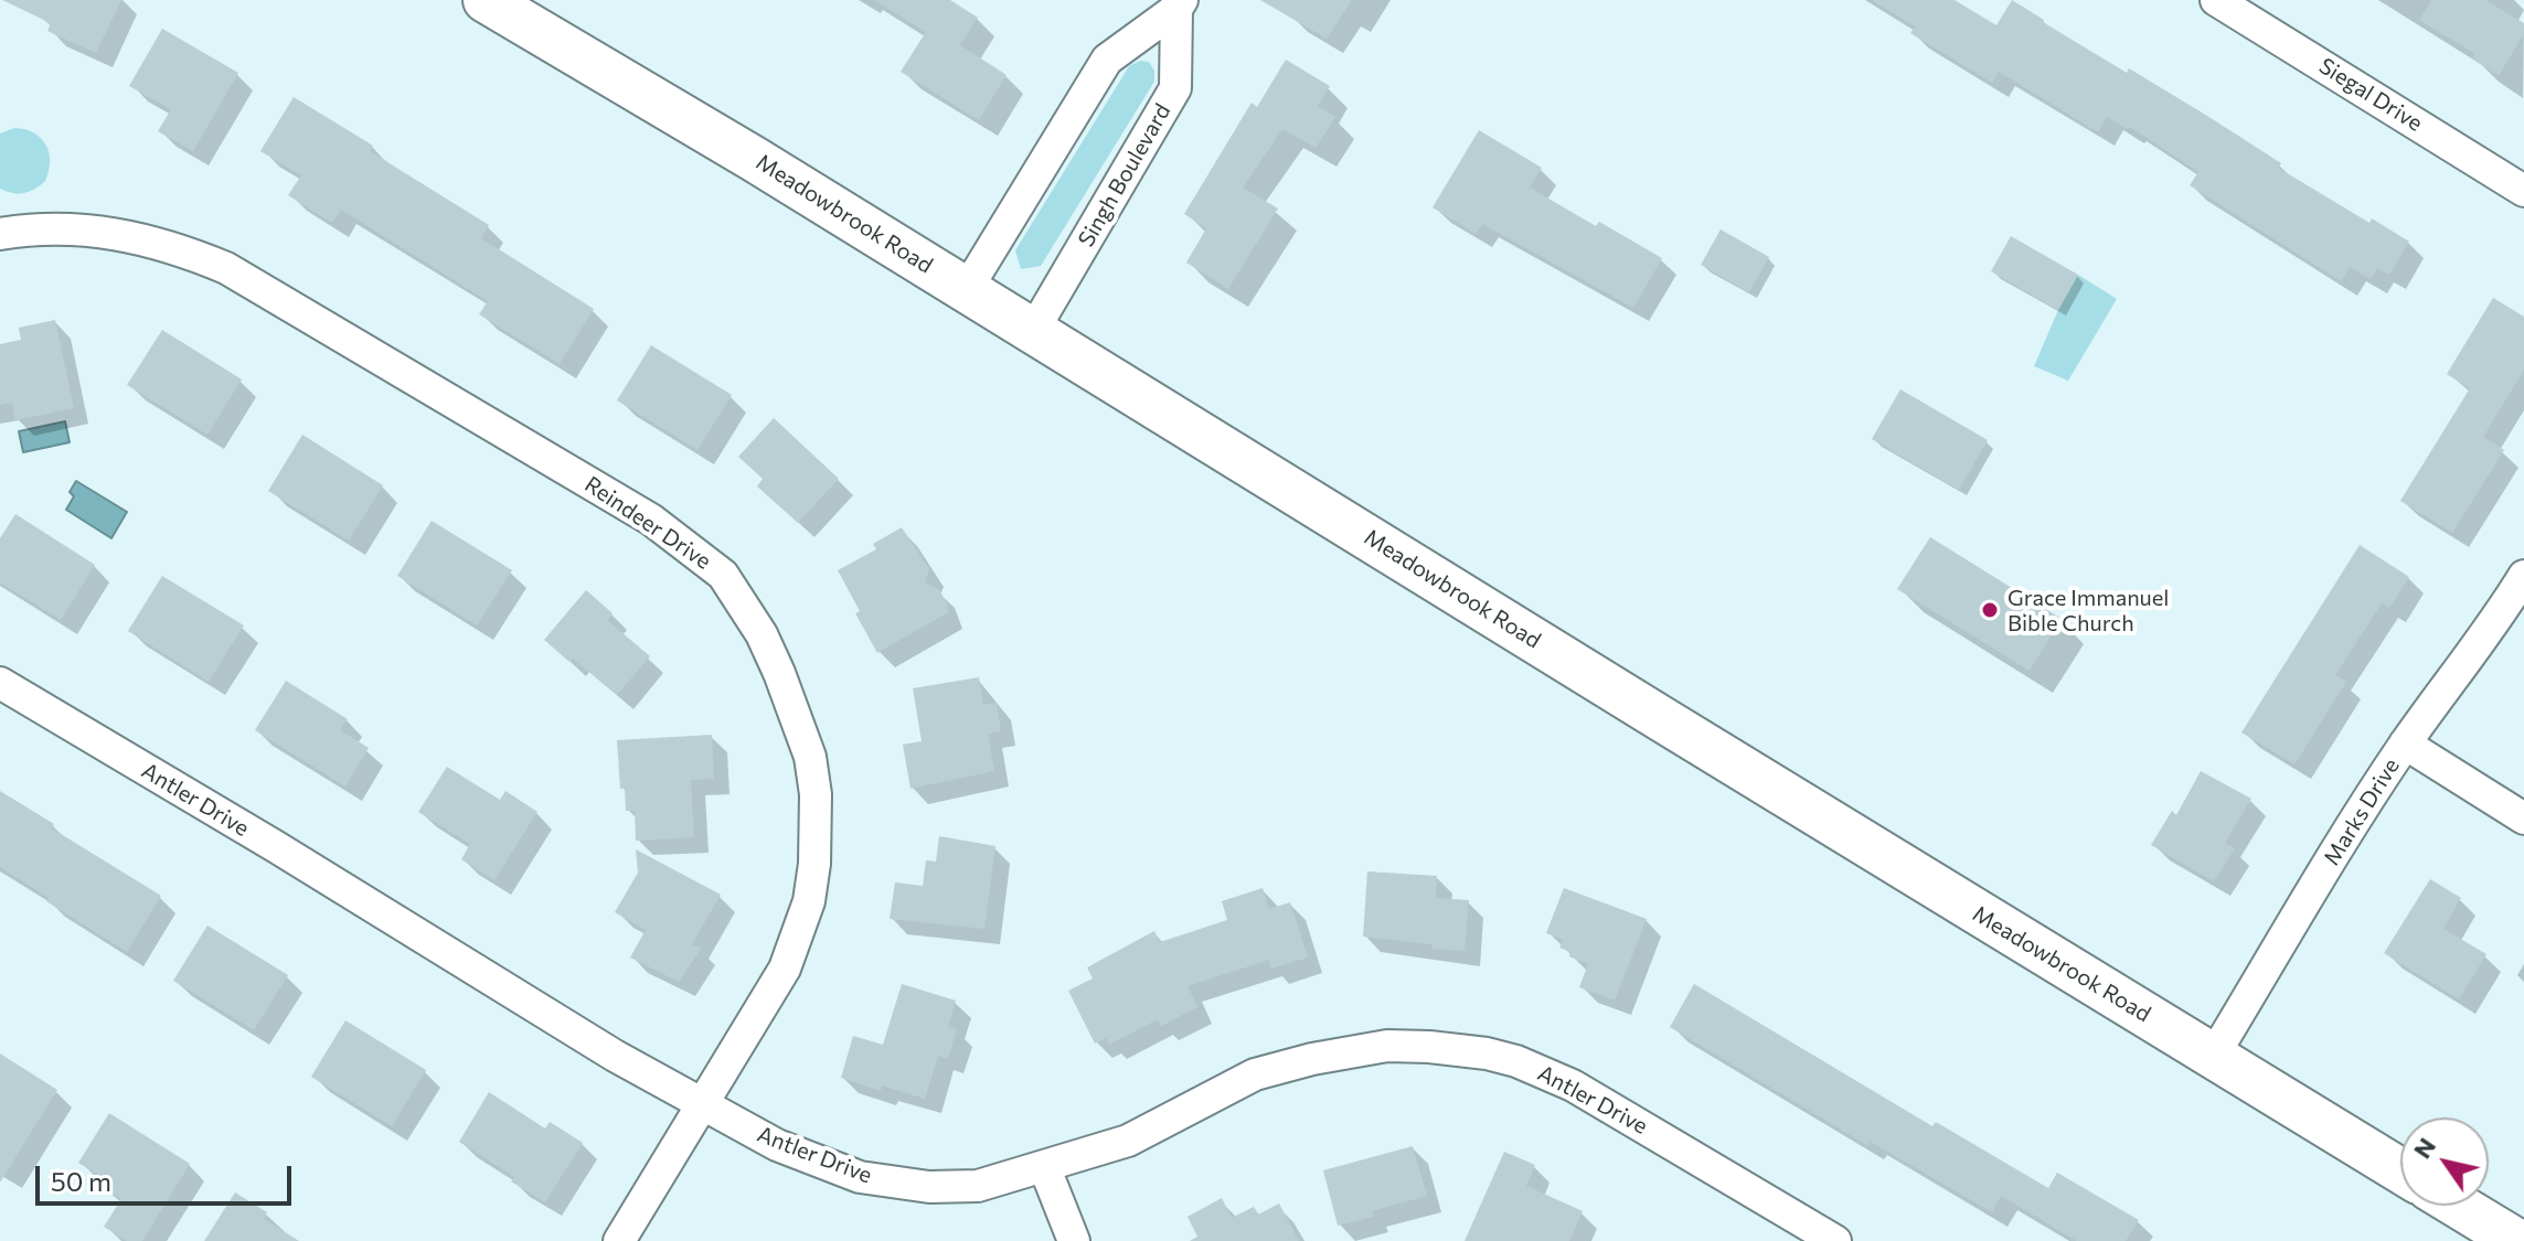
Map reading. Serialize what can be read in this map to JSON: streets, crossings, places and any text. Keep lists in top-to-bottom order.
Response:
{
  "streets": {
    "street": [
      "Siegal Drive",
      "Singh Boulevard",
      "Meadowbrook Road",
      "Reindeer Drive",
      "Antler Drive",
      "Marks Drive"
    ]
  },
  "crossings": [
    ["Singh Boulevard", "Meadowbrook Road"],
    ["Meadowbrook Road", "Marks Drive"],
    ["Reindeer Drive", "Antler Drive"]
  ],
  "places": ["Grace Immanuel Bible Church"],
  "scale_bar": "50 m",
  "north": "top left"
}
